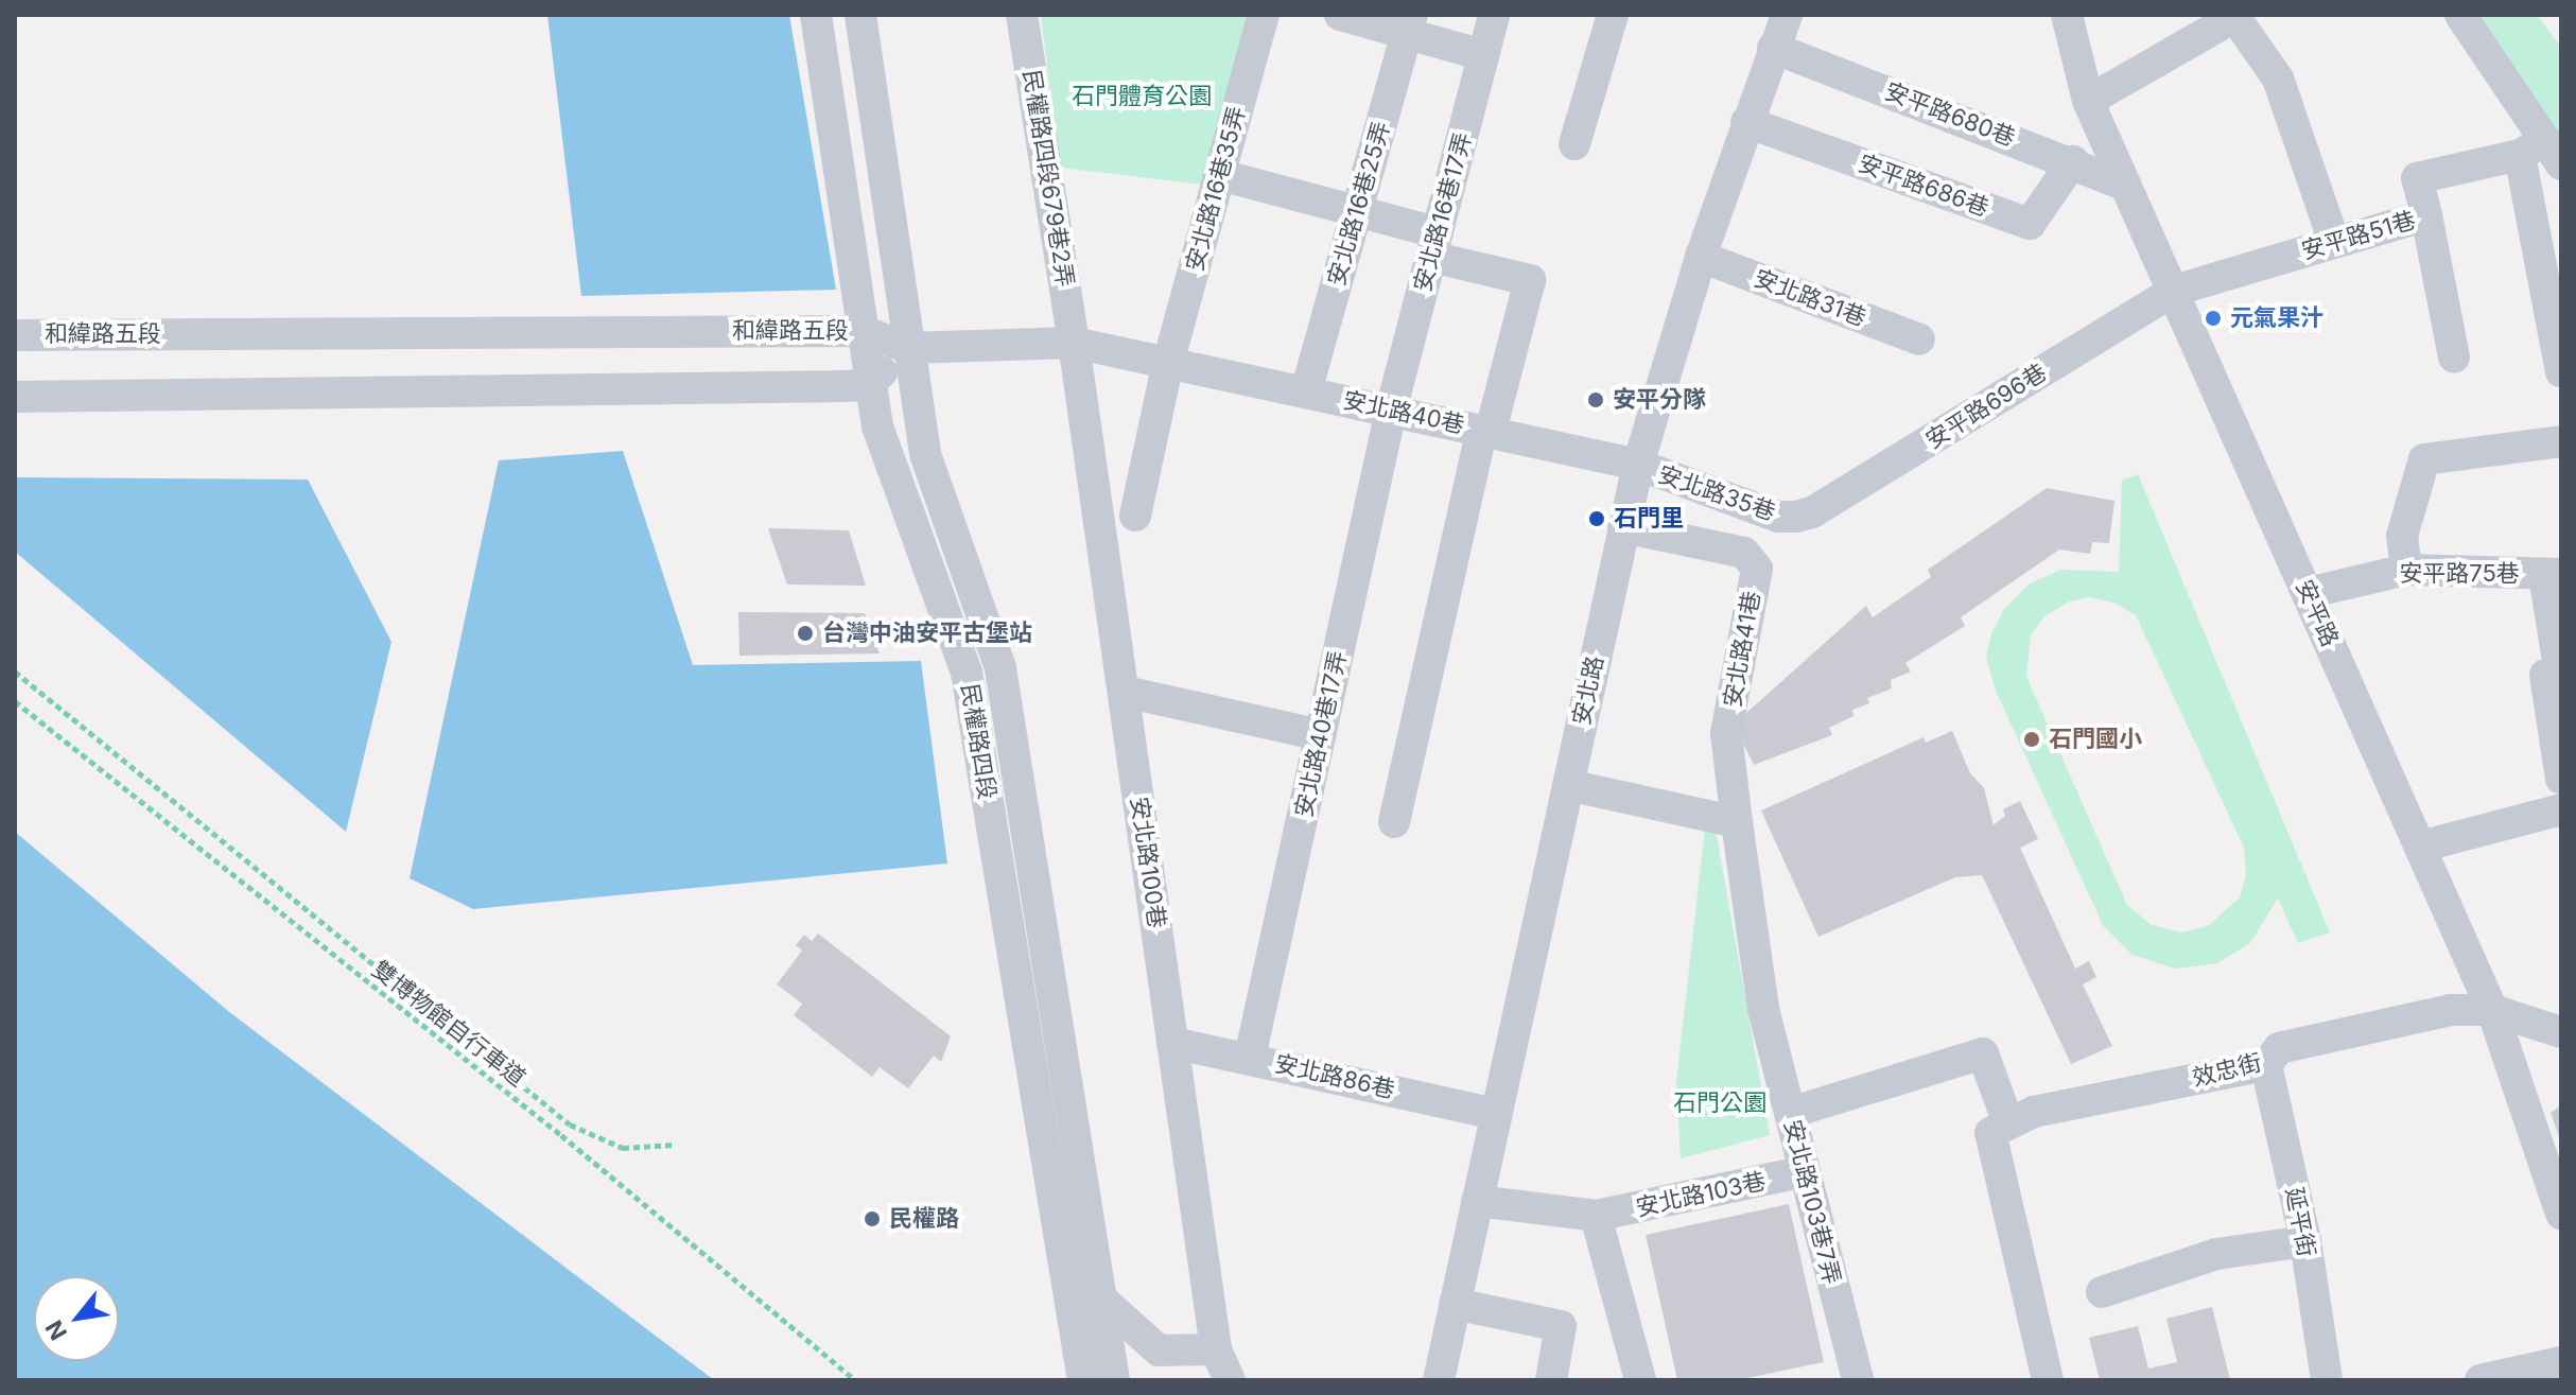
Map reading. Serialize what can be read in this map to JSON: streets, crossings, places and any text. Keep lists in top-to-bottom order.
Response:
{
  "streets": {
    "street": [
      "安平路680巷",
      "民權路四段679巷2弄",
      "安平路686巷",
      "安北路16巷35弄",
      "安北路16巷25弄",
      "安北路16巷17弄",
      "安平路51巷",
      "安北路31巷",
      "和緯路五段",
      "安平路696巷",
      "安北路40巷",
      "安北路35巷",
      "安平路75巷",
      "安平路",
      "安北路41巷",
      "安北路",
      "安北路40巷17弄",
      "民權路四段",
      "安北路100巷",
      "效忠街",
      "安北路86巷",
      "安北路103巷",
      "安北路103巷7弄",
      "延平街"
    ],
    "path": ["雙博物館自行車道"]
  },
  "crossings": [
    ["安平路680巷", "安平路686巷"],
    ["安平路680巷", "安平路"],
    ["安平路680巷", "安北路"],
    ["民權路四段679巷2弄", "安北路40巷"],
    ["民權路四段679巷2弄", "安北路100巷"],
    ["安平路686巷", "安北路"],
    ["安北路16巷35弄", "安北路40巷"],
    ["安北路16巷25弄", "安北路40巷"],
    ["安北路16巷17弄", "安北路40巷"],
    ["安北路16巷17弄", "安北路40巷17弄"],
    ["安平路51巷", "安平路696巷"],
    ["安平路51巷", "安平路"],
    ["安北路31巷", "安北路"],
    ["和緯路五段", "安北路40巷"],
    ["和緯路五段", "民權路四段"],
    ["安平路696巷", "安北路35巷"],
    ["安平路696巷", "安平路"],
    ["安北路40巷", "安北路35巷"],
    ["安北路40巷", "安北路"],
    ["安北路40巷", "安北路40巷17弄"],
    ["安北路40巷", "民權路四段"],
    ["安北路40巷", "安北路100巷"],
    ["安北路35巷", "安北路"],
    ["安平路75巷", "安平路"],
    ["安平路", "效忠街"],
    ["安北路41巷", "安北路"],
    ["安北路41巷", "安北路103巷7弄"],
    ["安北路", "安北路86巷"],
    ["安北路", "安北路103巷"],
    ["安北路40巷17弄", "安北路86巷"],
    ["安北路100巷", "安北路86巷"],
    ["效忠街", "延平街"],
    ["安北路103巷", "安北路103巷7弄"]
  ],
  "parks": ["石門體育公園", "石門公園"],
  "places": [
    "元氣果汁",
    "安平分隊",
    "石門里",
    "台灣中油安平古堡站",
    "石門國小",
    "民權路"
  ],
  "north": "bottom left"
}
